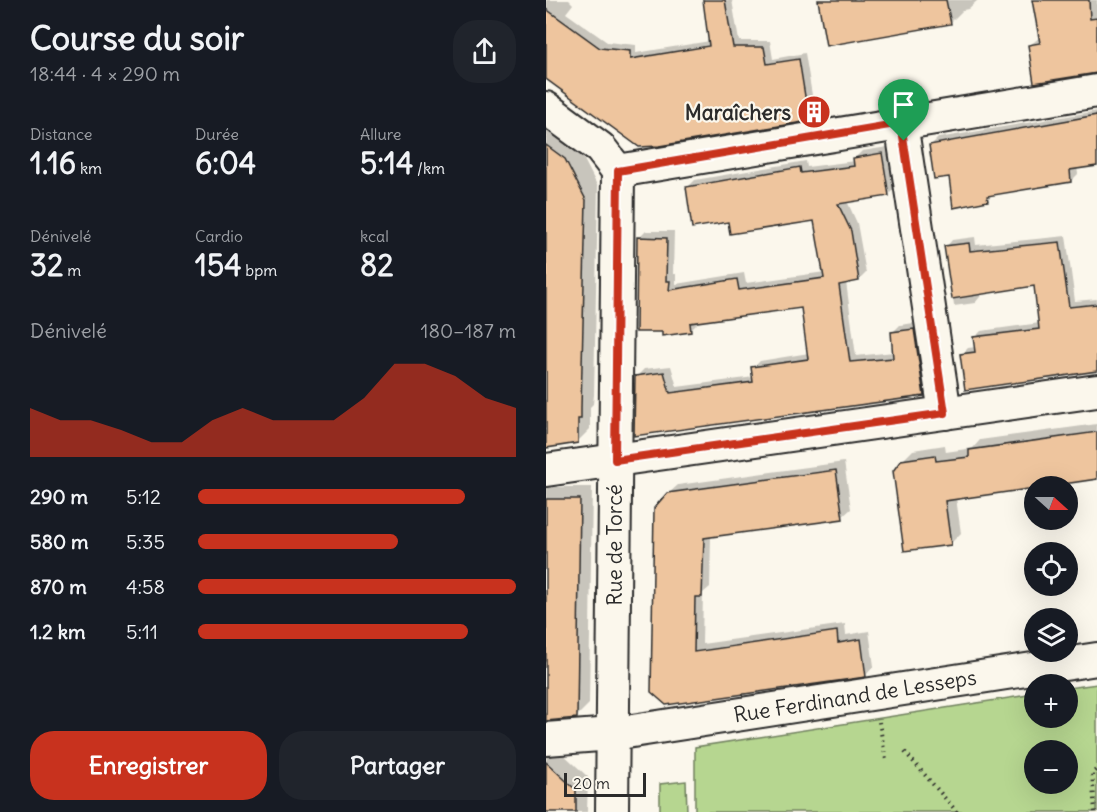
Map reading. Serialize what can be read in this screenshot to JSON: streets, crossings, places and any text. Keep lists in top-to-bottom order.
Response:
{
  "streets": {
    "street": ["Rue de Torcé", "Rue Ferdinand de Lesseps"]
  },
  "crossings": [
    ["Rue de Torcé", "Rue Ferdinand de Lesseps"]
  ],
  "places": {
    "building": ["Maraîchers"]
  },
  "scale_bar": "20 m",
  "north": "right",
  "page": {
    "heading": ["Course du soir", "18:44 · 4 × 290 m"],
    "stats": [
      ["Distance", "1.16 km"],
      ["Durée", "6:04"],
      ["Allure", "5:14 /km"],
      ["Dénivelé", "32 m"],
      ["Cardio", "154 bpm"],
      ["kcal", "82"]
    ],
    "chart": ["Dénivelé", "180–187 m"],
    "list": [
      {
        "name": "290 m",
        "note": "5:12"
      },
      {
        "name": "580 m",
        "note": "5:35"
      },
      {
        "name": "870 m",
        "note": "4:58"
      },
      {
        "name": "1.2 km",
        "note": "5:11"
      }
    ],
    "map_buttons": ["+", "−"],
    "buttons": ["Enregistrer", "Partager"],
    "scale": "20 m"
  }
}
